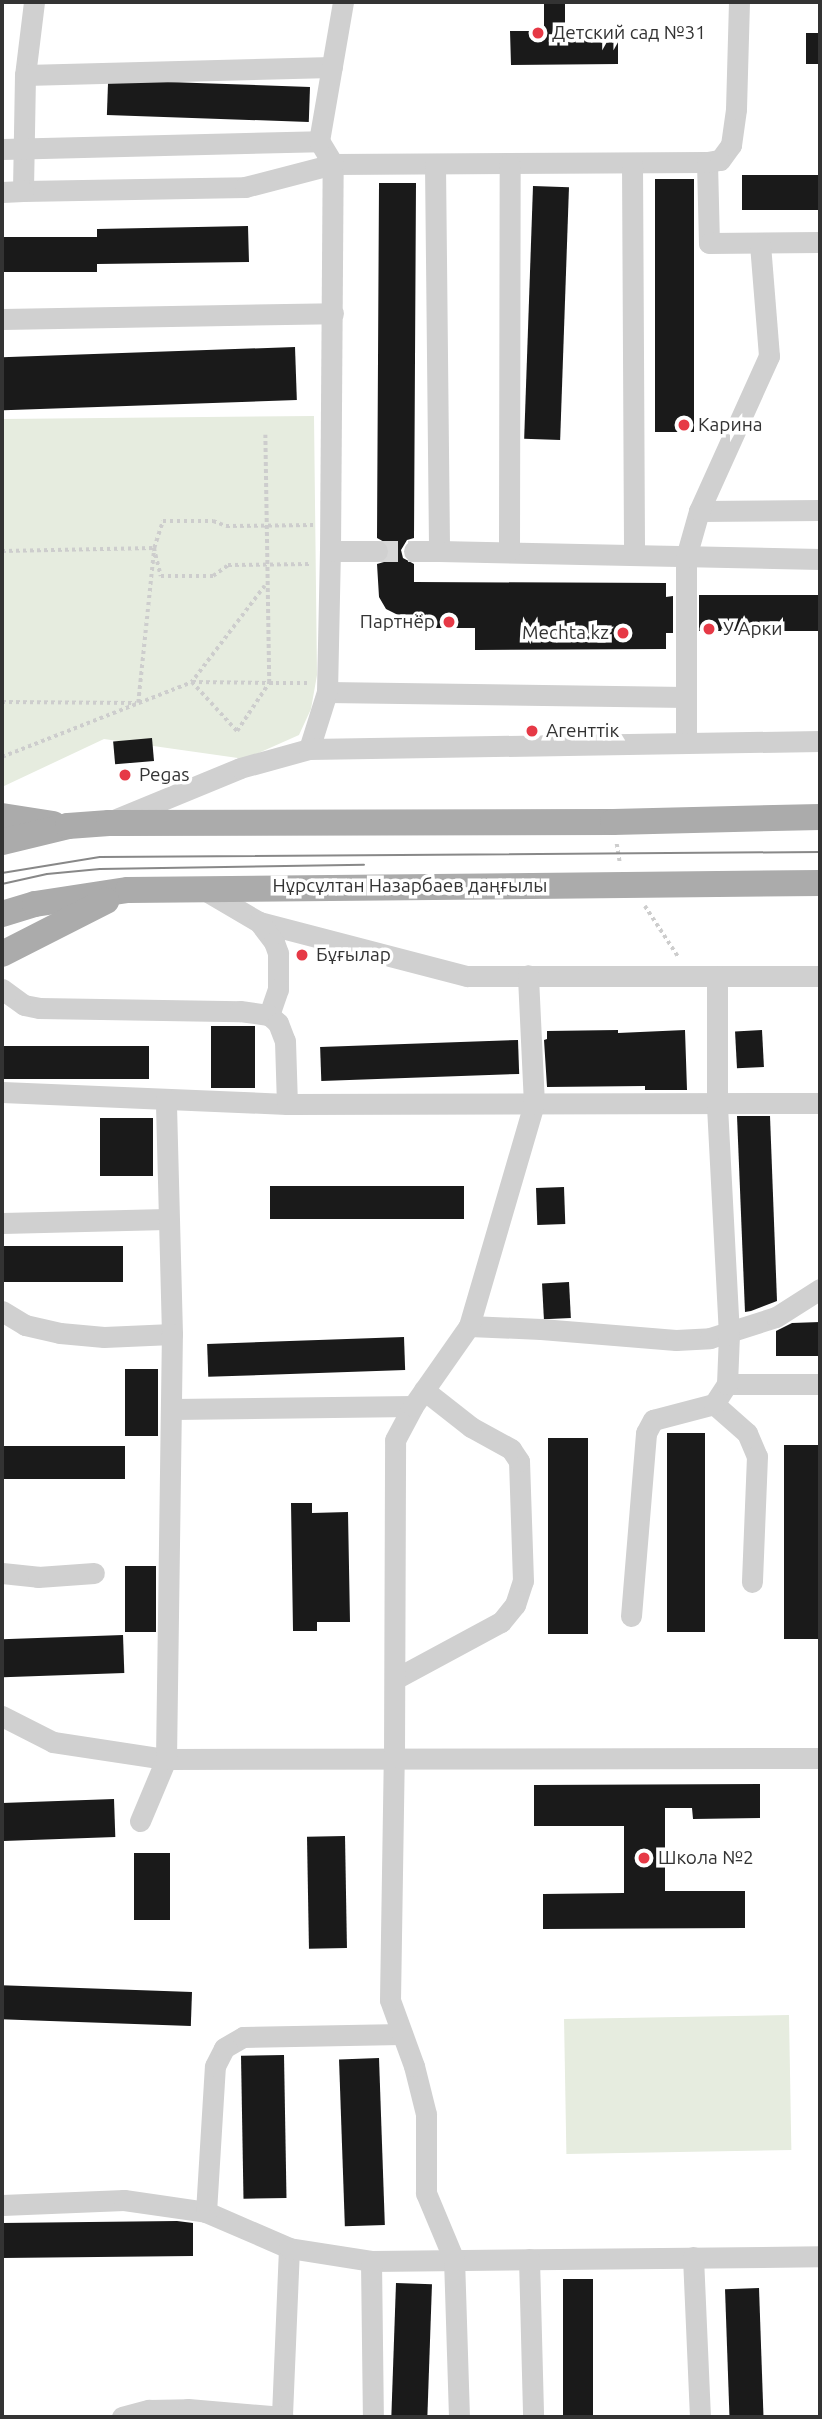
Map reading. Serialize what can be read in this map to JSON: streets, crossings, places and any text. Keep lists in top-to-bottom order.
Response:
{
  "streets": {
    "main road": ["Нұрсұлтан Назарбаев даңғылы"]
  },
  "places": [
    "Детский сад №31",
    "Карина",
    "Партнёр",
    "У Арки",
    "Mechta.kz",
    "Агенттік",
    "Pegas",
    "Бұғылар",
    "Школа №2"
  ]
}
